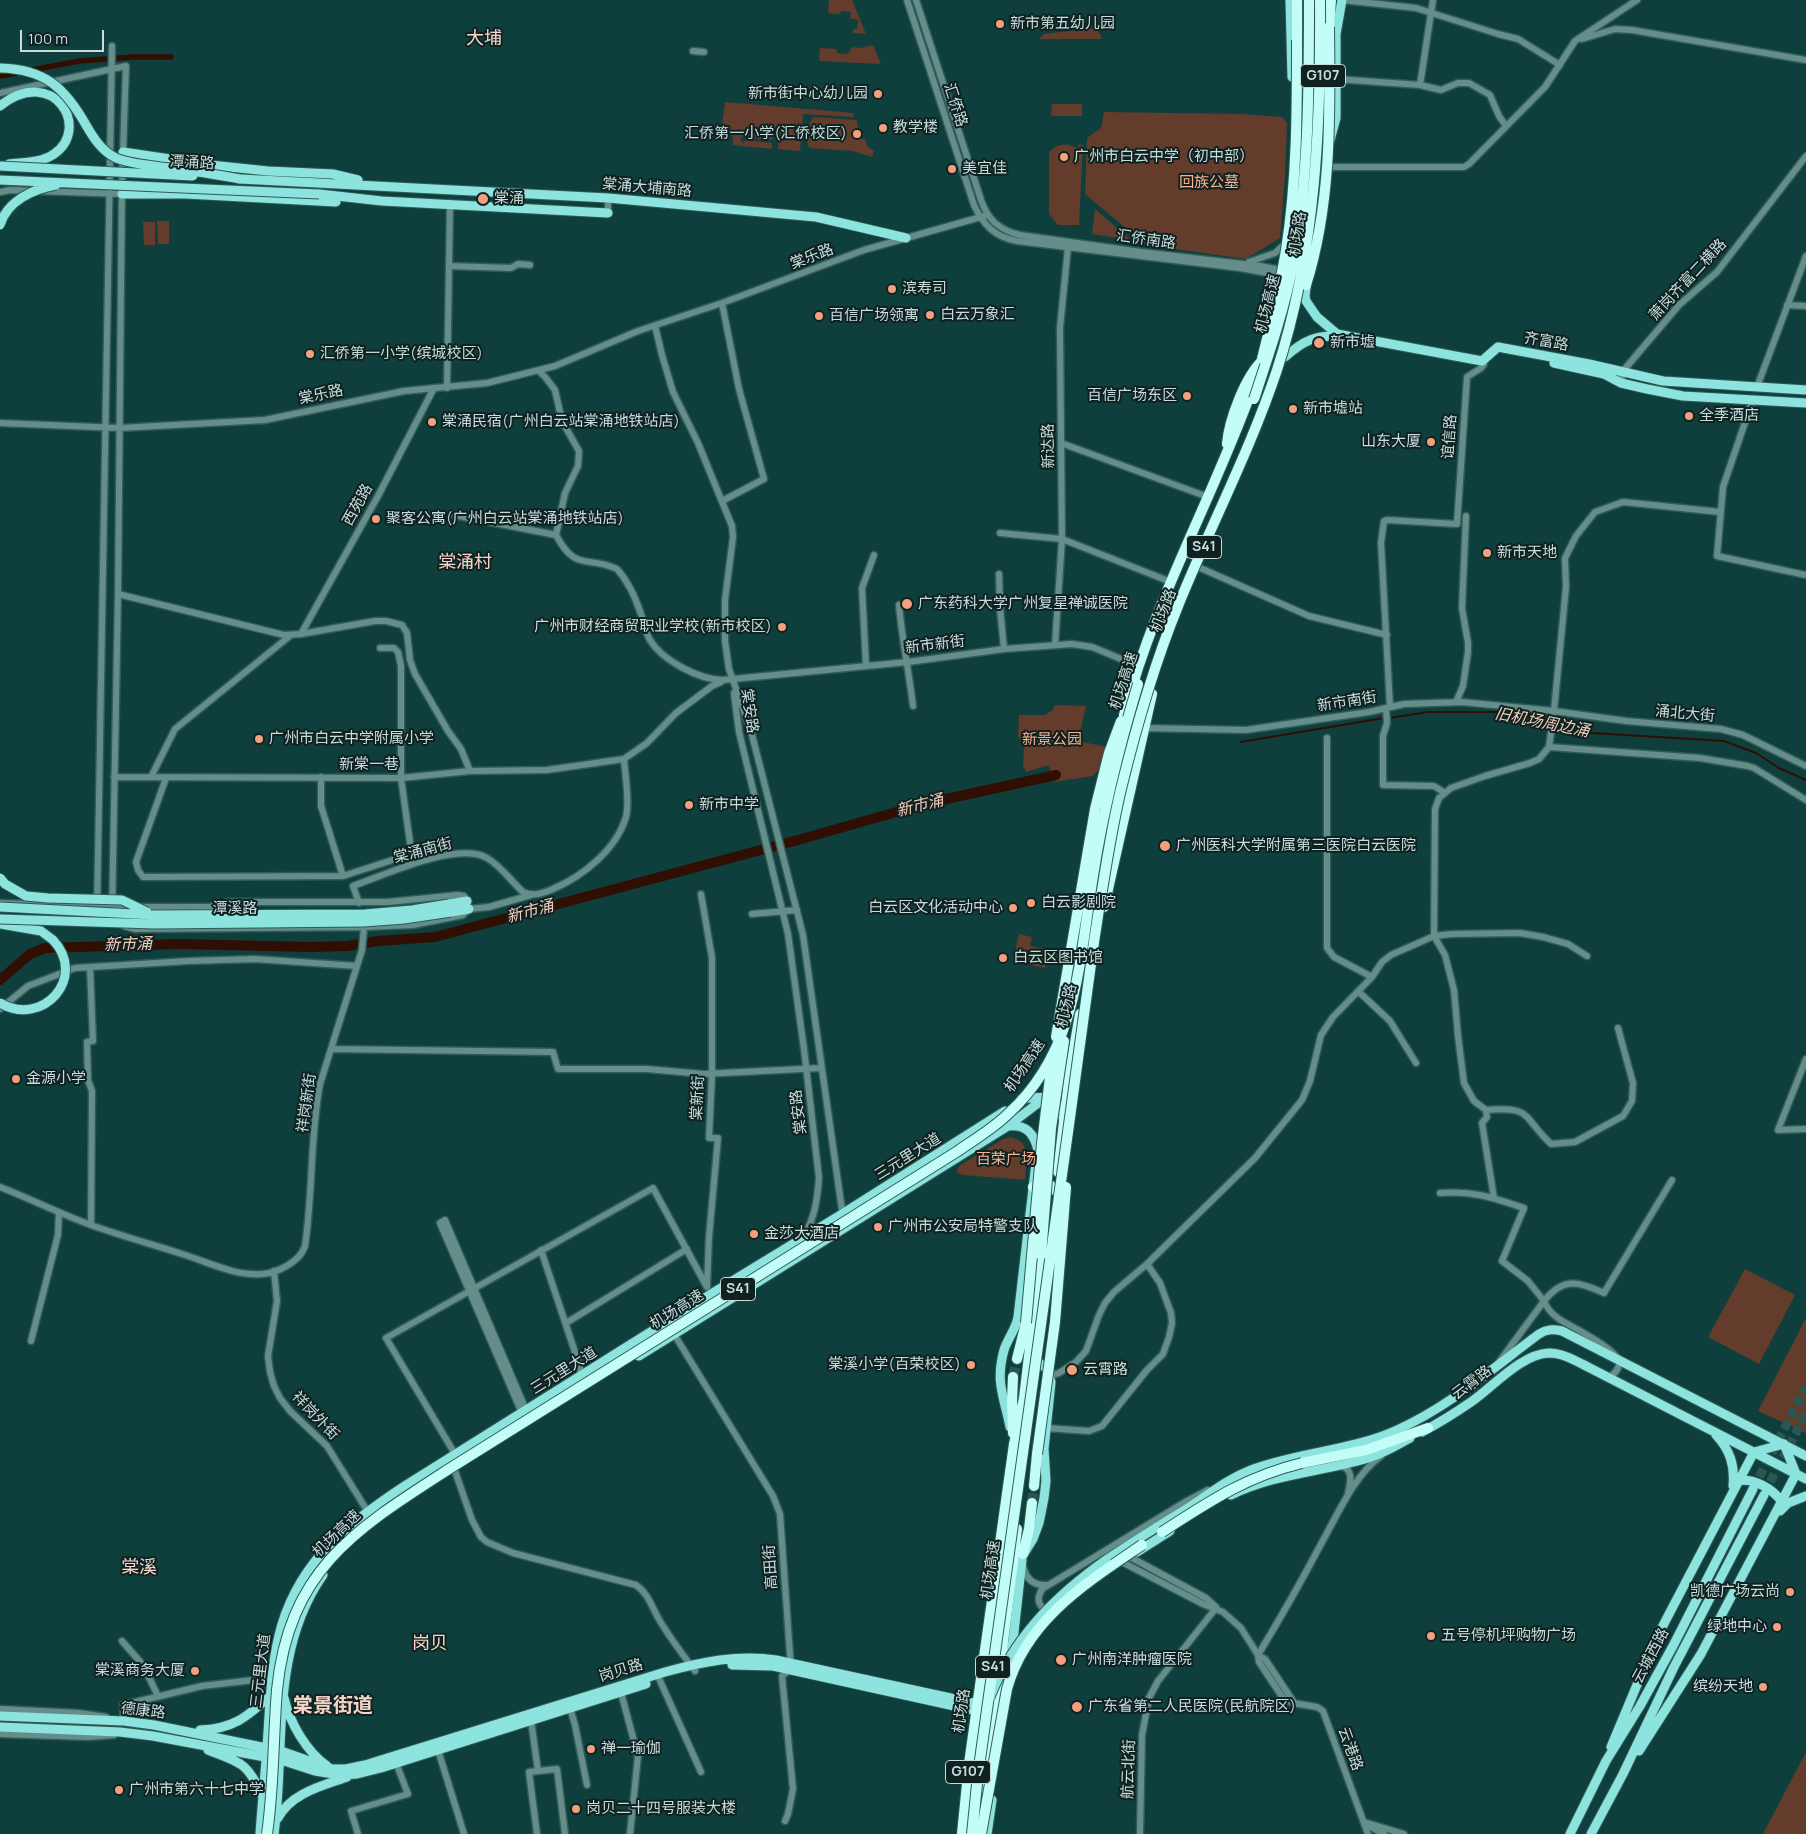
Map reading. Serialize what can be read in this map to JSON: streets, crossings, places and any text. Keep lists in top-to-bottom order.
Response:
{
  "streets": {
    "highway": [
      "G107",
      "机场路",
      "机场高速",
      "S41"
    ],
    "main road": [
      "潭涌路",
      "棠涌大埔南路",
      "齐富路",
      "潭溪路",
      "三元里大道",
      "云霄路",
      "云城西路",
      "岗贝路",
      "德康路"
    ],
    "street": [
      "汇侨路",
      "汇侨南路",
      "棠乐路",
      "萧岗齐富二横路",
      "谊信路",
      "新达路",
      "西苑路",
      "新市新街",
      "新市南街",
      "棠安路",
      "涌北大街",
      "新棠一巷",
      "棠涌南街",
      "棠新街",
      "祥岗新街",
      "祥岗外街",
      "高田街",
      "云港路",
      "航云北街"
    ]
  },
  "crossings": [
    ["汇侨路", "汇侨南路"],
    ["汇侨路", "棠乐路"],
    ["潭涌路", "棠涌大埔南路"],
    ["棠涌大埔南路", "棠乐路"],
    ["机场路", "汇侨南路"],
    ["机场路", "机场高速"],
    ["机场路", "新市新街"],
    ["机场路", "新市南街"],
    ["机场路", "三元里大道"],
    ["机场路", "岗贝路"],
    ["汇侨南路", "棠乐路"],
    ["汇侨南路", "新达路"],
    ["棠乐路", "西苑路"],
    ["萧岗齐富二横路", "齐富路"],
    ["齐富路", "谊信路"],
    ["新达路", "新市新街"],
    ["新市新街", "棠安路"],
    ["新市南街", "涌北大街"],
    ["棠安路", "三元里大道"],
    ["棠新街", "三元里大道"],
    ["祥岗新街", "祥岗外街"],
    ["三元里大道", "祥岗外街"],
    ["三元里大道", "高田街"],
    ["三元里大道", "岗贝路"],
    ["三元里大道", "德康路"],
    ["云霄路", "云港路"],
    ["高田街", "岗贝路"],
    ["岗贝路", "德康路"],
    ["云港路", "航云北街"]
  ],
  "districts": [
    "大埔",
    "棠涌村",
    "棠溪",
    "岗贝",
    "棠景街道"
  ],
  "water": ["旧机场周边涌", "新市涌"],
  "parks": ["回族公墓", "新景公园", "百荣广场"],
  "places": [
    "新市第五幼儿园",
    "新市街中心幼儿园",
    "教学楼",
    "汇侨第一小学(汇侨校区)",
    "广州市白云中学（初中部）",
    "美宜佳",
    "棠涌",
    "滨寿司",
    "白云万象汇",
    "百信广场领寓",
    "新市墟",
    "汇侨第一小学(缤城校区)",
    "百信广场东区",
    "新市墟站",
    "全季酒店",
    "棠涌民宿(广州白云站棠涌地铁站店)",
    "山东大厦",
    "聚客公寓(广州白云站棠涌地铁站店)",
    "新市天地",
    "广东药科大学广州复星禅诚医院",
    "广州市财经商贸职业学校(新市校区)",
    "广州市白云中学附属小学",
    "新市中学",
    "广州医科大学附属第三医院白云医院",
    "白云影剧院",
    "白云区文化活动中心",
    "白云区图书馆",
    "金源小学",
    "广州市公安局特警支队",
    "金莎大酒店",
    "棠溪小学(百荣校区)",
    "云霄路",
    "凯德广场云尚",
    "绿地中心",
    "五号停机坪购物广场",
    "广州南洋肿瘤医院",
    "棠溪商务大厦",
    "缤纷天地",
    "广东省第二人民医院(民航院区)",
    "禅一瑜伽",
    "广州市第六十七中学",
    "岗贝二十四号服装大楼"
  ],
  "scale_bar": "100 m"
}
